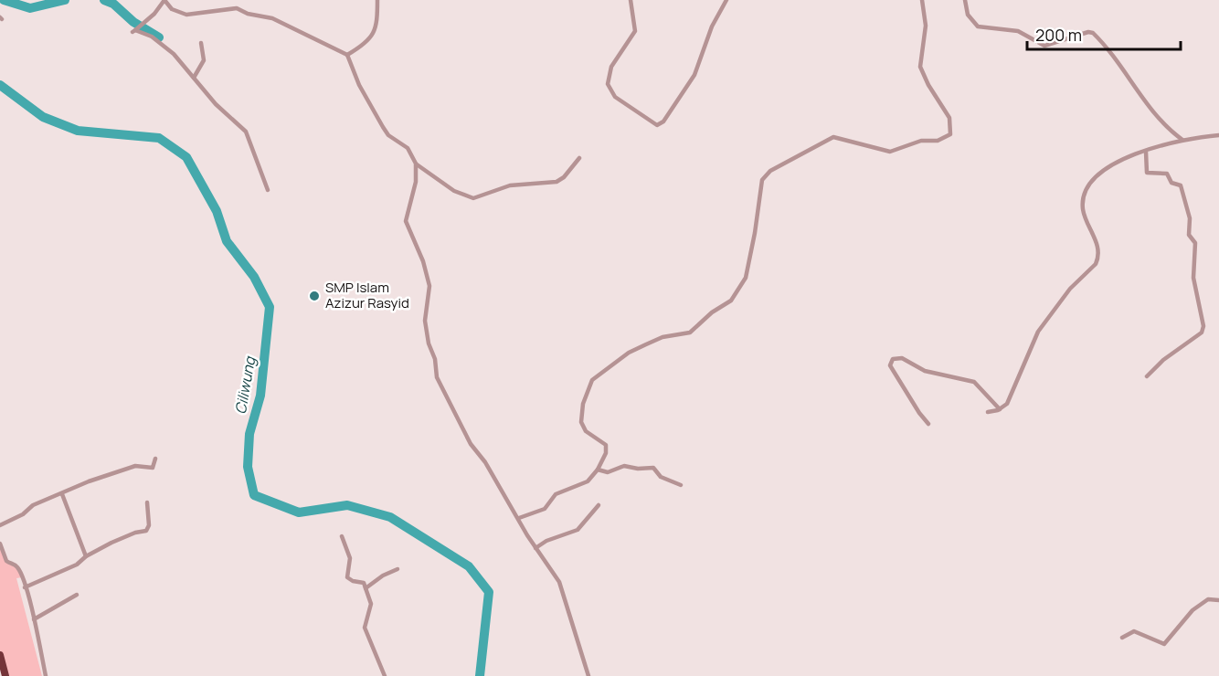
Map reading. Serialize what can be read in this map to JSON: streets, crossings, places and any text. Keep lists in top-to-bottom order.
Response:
{
  "water": ["Ciliwung"],
  "places": ["SMP Islam Azizur Rasyid"],
  "scale_bar": "200 m"
}
